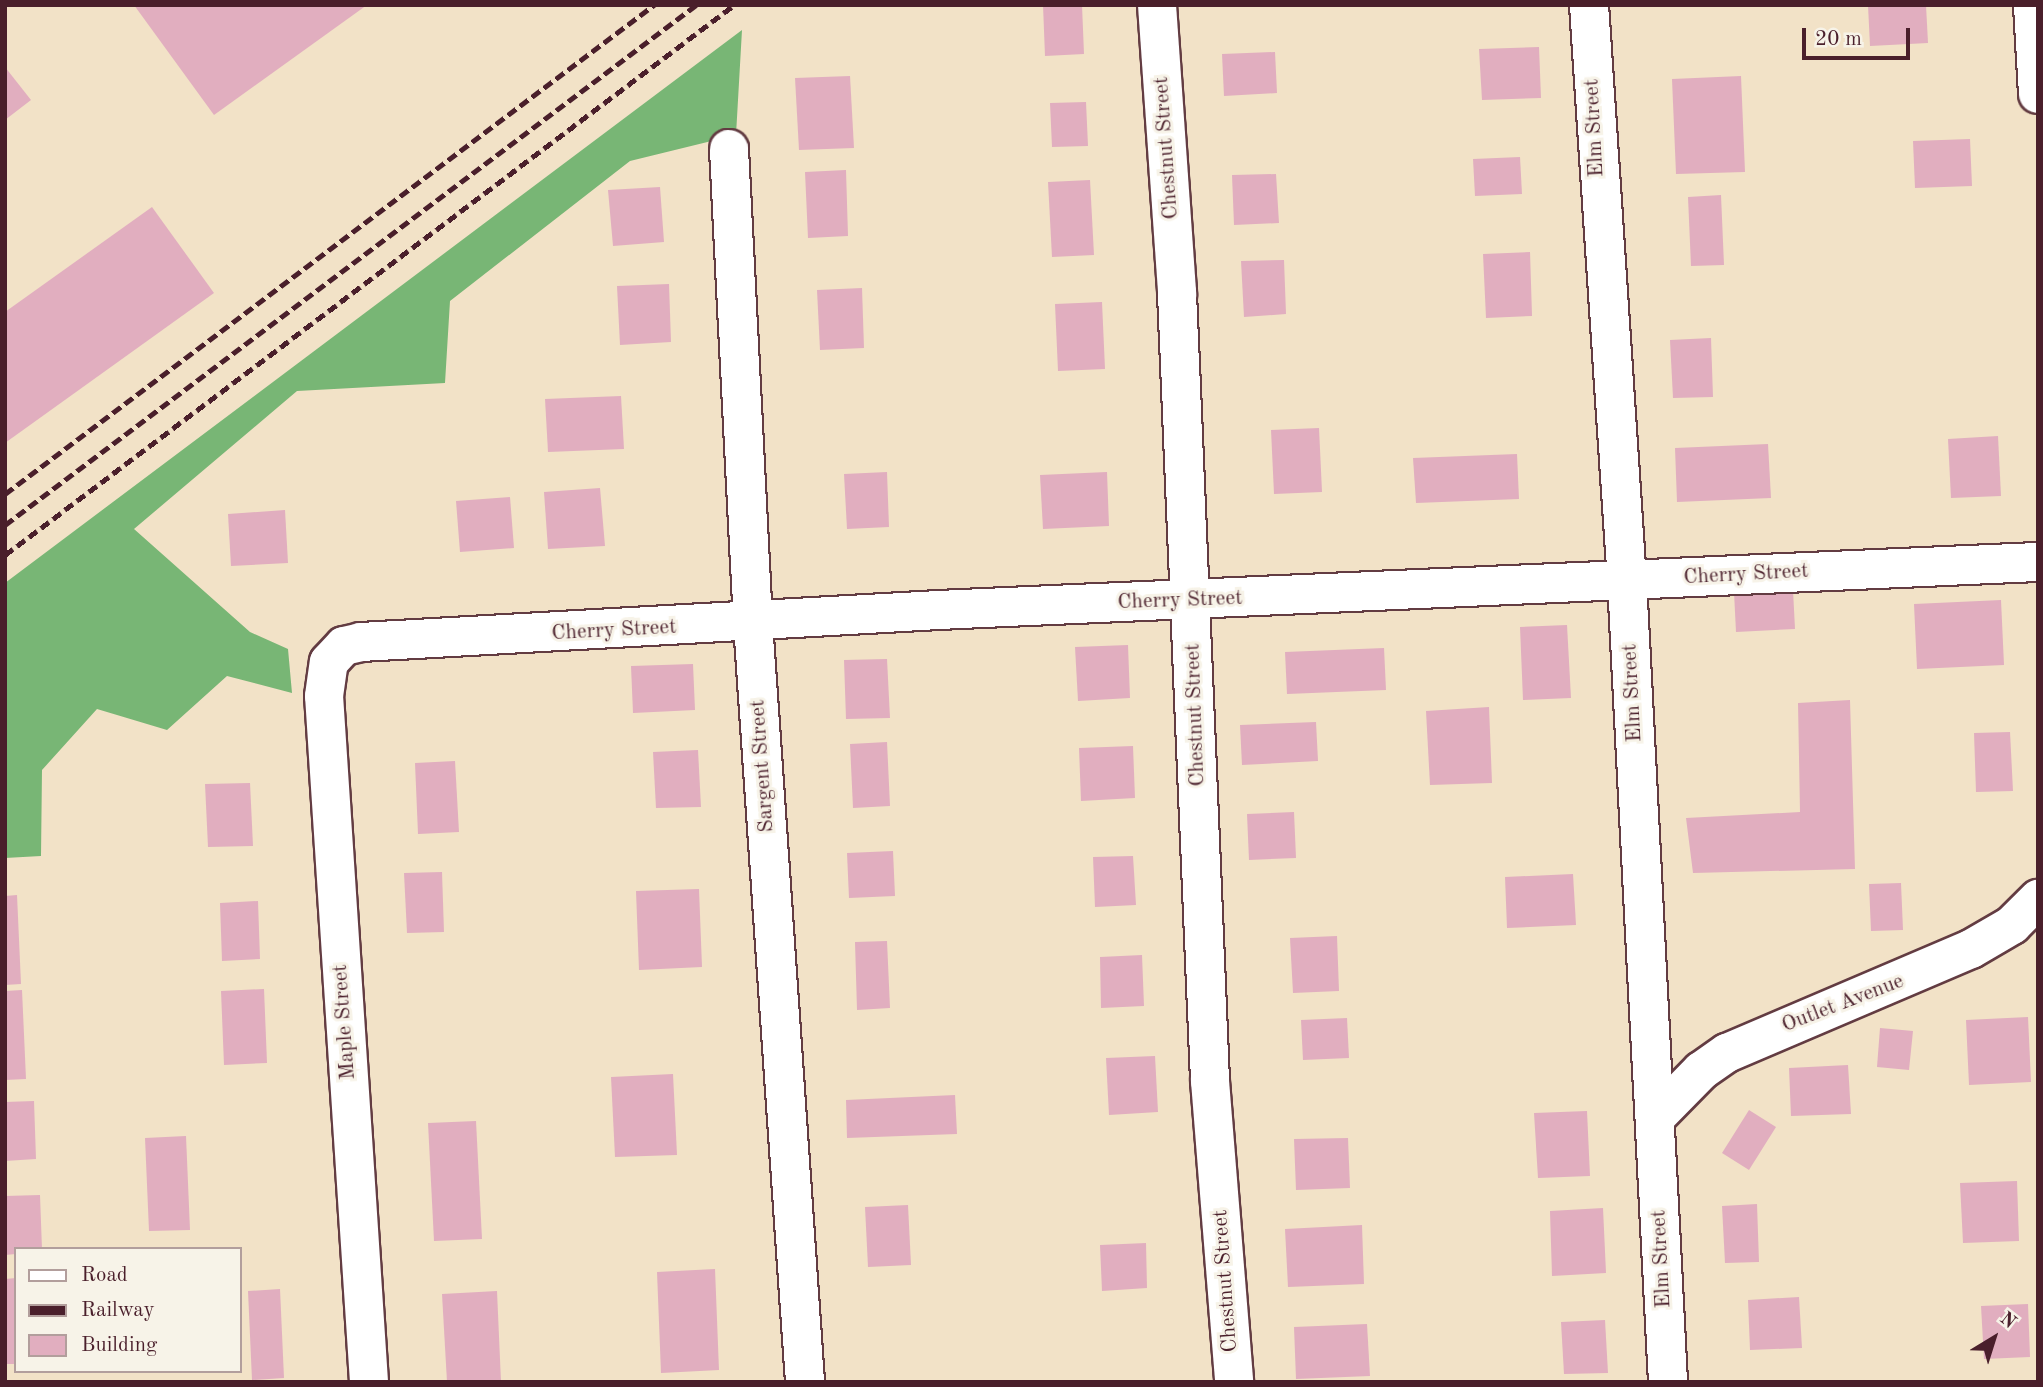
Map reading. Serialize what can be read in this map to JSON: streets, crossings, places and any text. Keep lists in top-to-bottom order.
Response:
{
  "streets": {
    "street": [
      "Elm Street",
      "Chestnut Street",
      "Cherry Street",
      "Sargent Street",
      "Outlet Avenue",
      "Maple Street"
    ]
  },
  "crossings": [
    ["Elm Street", "Cherry Street"],
    ["Elm Street", "Outlet Avenue"],
    ["Chestnut Street", "Cherry Street"],
    ["Cherry Street", "Sargent Street"],
    ["Cherry Street", "Maple Street"]
  ],
  "legend": ["Road", "Railway", "Building"],
  "scale_bar": "20 m",
  "north": "top right"
}
